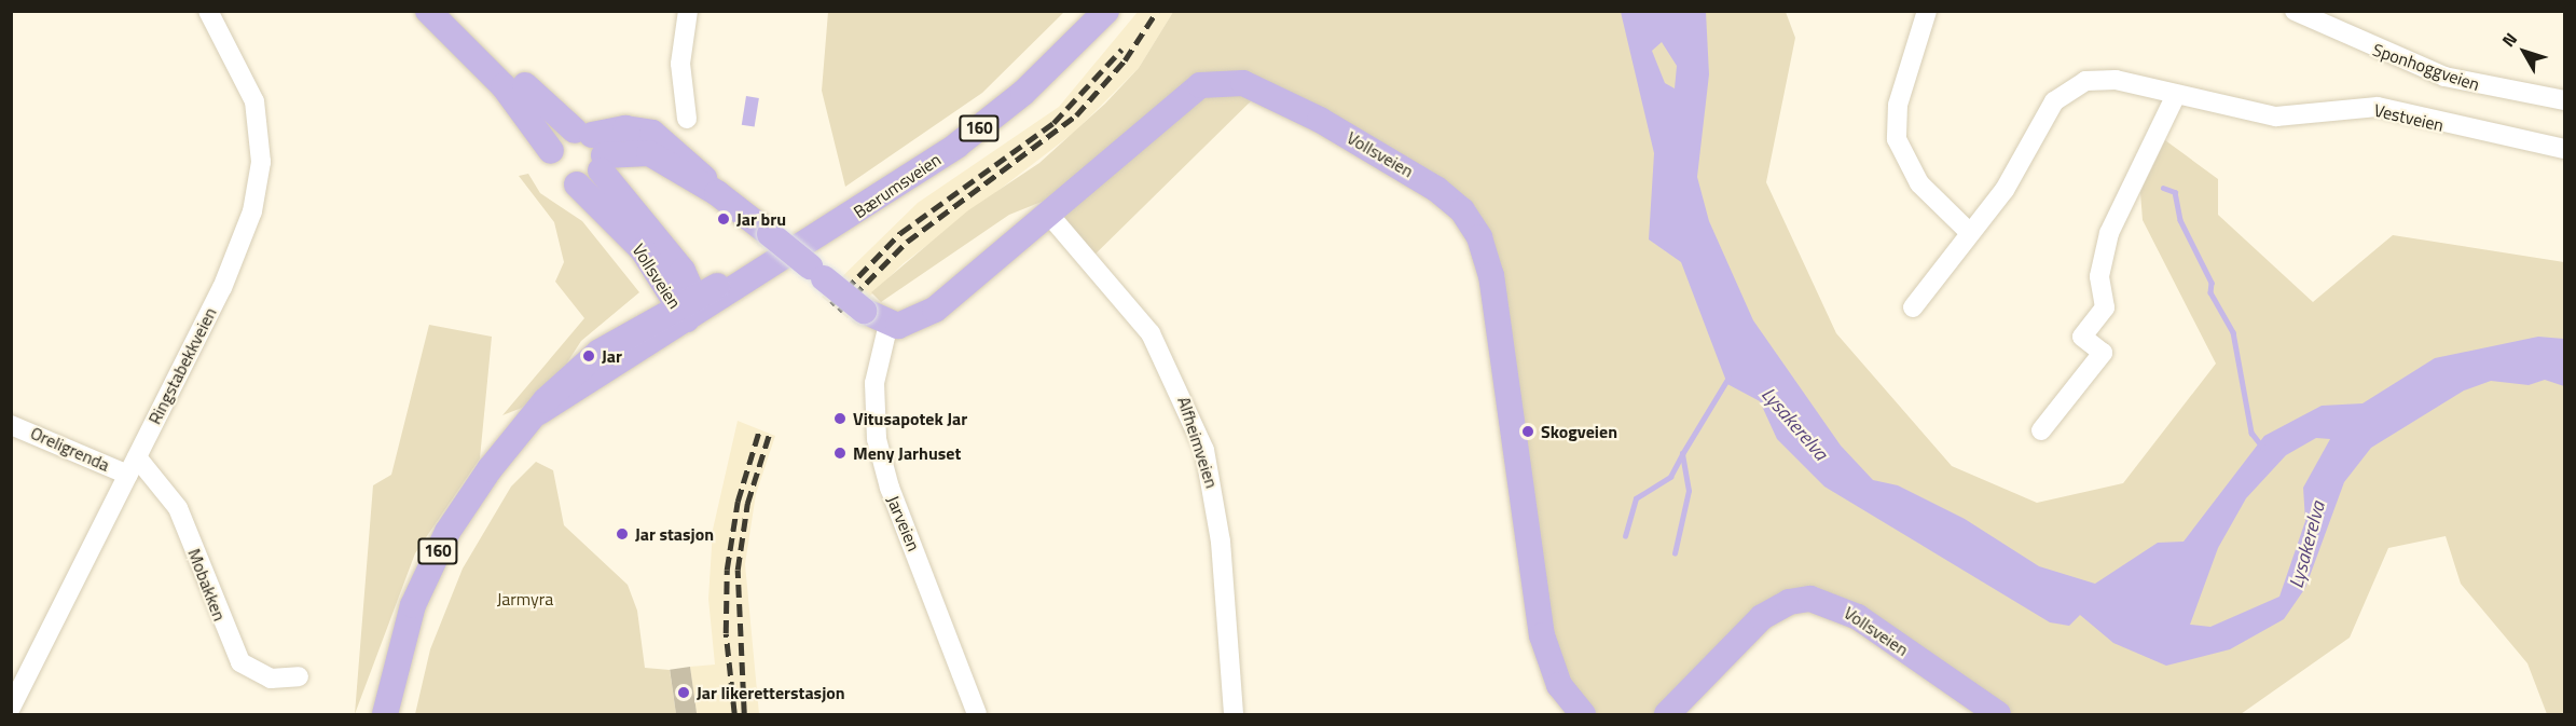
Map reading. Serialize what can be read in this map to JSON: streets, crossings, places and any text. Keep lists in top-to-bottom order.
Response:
{
  "streets": {
    "main road": ["160", "Vollsveien", "Bærumsveien"],
    "street": [
      "Sponhoggveien",
      "Vestveien",
      "Ringstabekkveien",
      "Alfheimveien",
      "Oreligrenda",
      "Jarveien",
      "Mobakken"
    ]
  },
  "crossings": [
    ["Vollsveien", "Bærumsveien"],
    ["Vollsveien", "Alfheimveien"],
    ["Vollsveien", "Jarveien"],
    ["Ringstabekkveien", "Oreligrenda"],
    ["Ringstabekkveien", "Mobakken"],
    ["Oreligrenda", "Mobakken"]
  ],
  "water": ["Lysakerelva"],
  "parks": ["Jarmyra"],
  "places": [
    "Jar bru",
    "Jar",
    "Vitusapotek Jar",
    "Skogveien",
    "Meny Jarhuset",
    "Jar stasjon",
    "Jar likeretterstasjon"
  ],
  "north": "top left"
}
